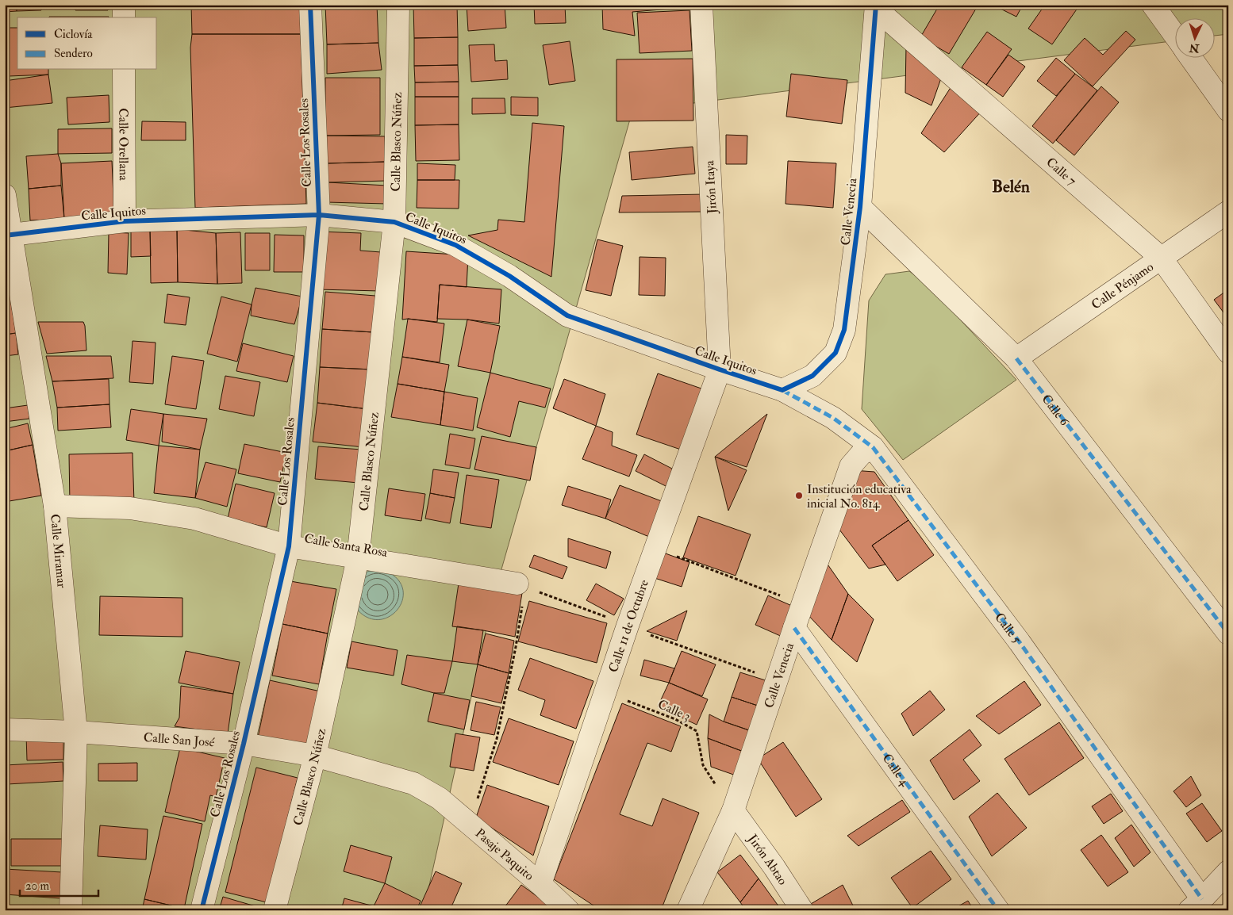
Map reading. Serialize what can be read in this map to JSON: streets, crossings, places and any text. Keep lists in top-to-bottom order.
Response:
{
  "streets": {
    "street": [
      "Calle Blasco Núñez",
      "Calle Los Rosales",
      "Calle Orellana",
      "Calle 7",
      "Jirón Itaya",
      "Calle Venecia",
      "Calle Iquitos",
      "Calle Pénjamo",
      "Calle 6",
      "Calle Santa Rosa",
      "Calle Miramar",
      "Calle 11 de Octubre",
      "Calle 5",
      "Calle San José",
      "Calle 4",
      "Pasaje Paquito",
      "Jirón Abtao"
    ],
    "path": ["Calle 3"]
  },
  "crossings": [
    ["Calle Blasco Núñez", "Calle Iquitos"],
    ["Calle Blasco Núñez", "Calle Santa Rosa"],
    ["Calle Blasco Núñez", "Calle San José"],
    ["Calle Los Rosales", "Calle Iquitos"],
    ["Calle Los Rosales", "Calle Santa Rosa"],
    ["Calle Los Rosales", "Calle San José"],
    ["Calle Orellana", "Calle Iquitos"],
    ["Calle 7", "Calle Venecia"],
    ["Calle 7", "Calle Pénjamo"],
    ["Jirón Itaya", "Calle Iquitos"],
    ["Jirón Itaya", "Calle 11 de Octubre"],
    ["Calle Venecia", "Calle Iquitos"],
    ["Calle Venecia", "Calle 6"],
    ["Calle Venecia", "Calle 5"],
    ["Calle Venecia", "Calle 3"],
    ["Calle Venecia", "Calle 4"],
    ["Calle Venecia", "Jirón Abtao"],
    ["Calle Iquitos", "Calle Miramar"],
    ["Calle Iquitos", "Calle 11 de Octubre"],
    ["Calle Iquitos", "Calle 5"],
    ["Calle Pénjamo", "Calle 6"],
    ["Calle Santa Rosa", "Calle Miramar"],
    ["Calle Miramar", "Calle San José"],
    ["Calle 11 de Octubre", "Calle 3"],
    ["Calle 11 de Octubre", "Pasaje Paquito"],
    ["Calle 3", "Jirón Abtao"],
    ["Calle San José", "Pasaje Paquito"]
  ],
  "districts": ["Belén"],
  "places": ["Institución educativa inicial No. 814"],
  "legend": ["Ciclovía", "Sendero"],
  "scale_bar": "20 m",
  "north": "bottom"
}
